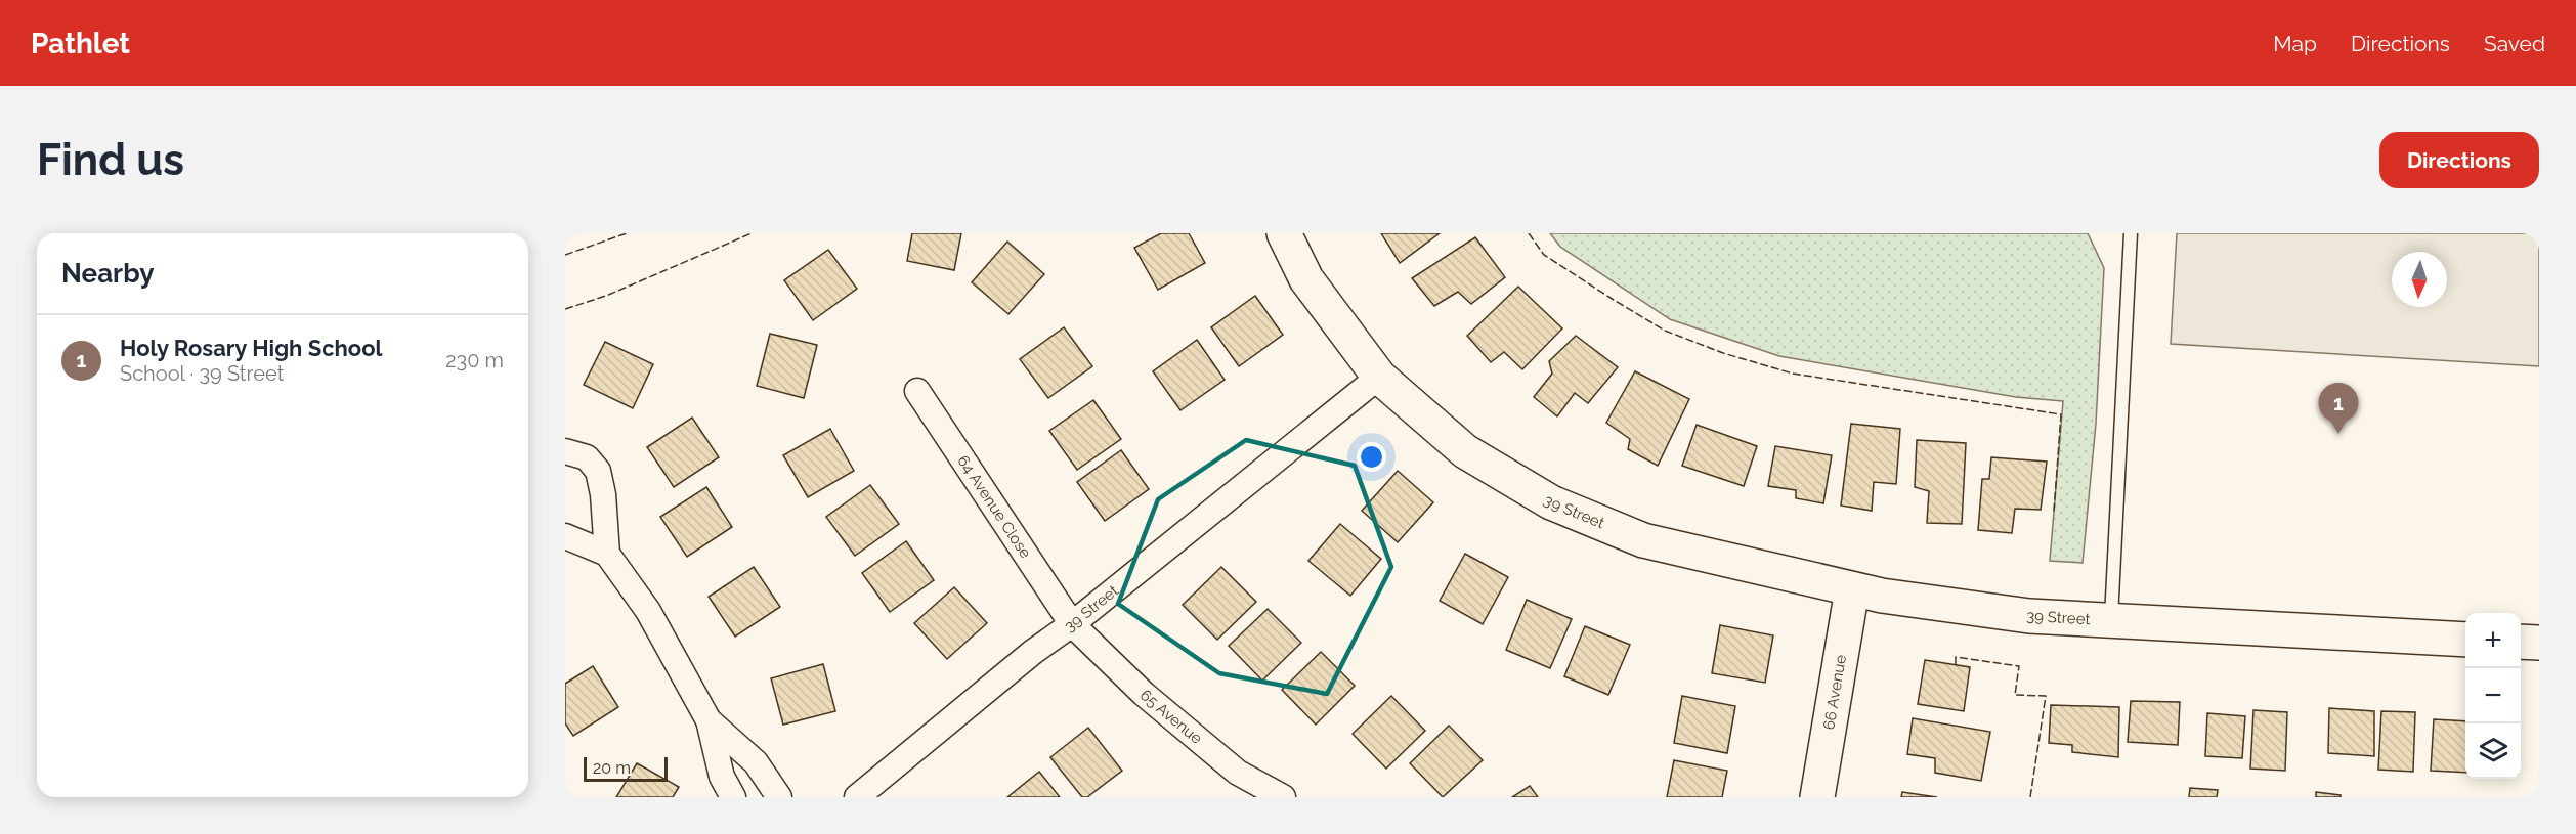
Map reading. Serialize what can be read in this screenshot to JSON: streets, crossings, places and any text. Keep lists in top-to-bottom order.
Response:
{
  "streets": {
    "street": [
      "64 Avenue Close",
      "39 Street",
      "66 Avenue",
      "65 Avenue"
    ]
  },
  "crossings": [
    ["64 Avenue Close", "39 Street"],
    ["64 Avenue Close", "65 Avenue"],
    ["39 Street", "66 Avenue"],
    ["39 Street", "65 Avenue"]
  ],
  "scale_bar": "20 m",
  "north": "bottom",
  "page": {
    "header": "Pathlet",
    "nav": ["Map", "Directions", "Saved"],
    "buttons": "Directions",
    "title": "Find us",
    "heading": "Nearby",
    "list": [
      {
        "mark": "1",
        "name": "Holy Rosary High School",
        "note": "School · 39 Street",
        "value": "230 m"
      }
    ],
    "pins": "1",
    "map_buttons": ["+", "−"],
    "scale": "20 m"
  }
}
